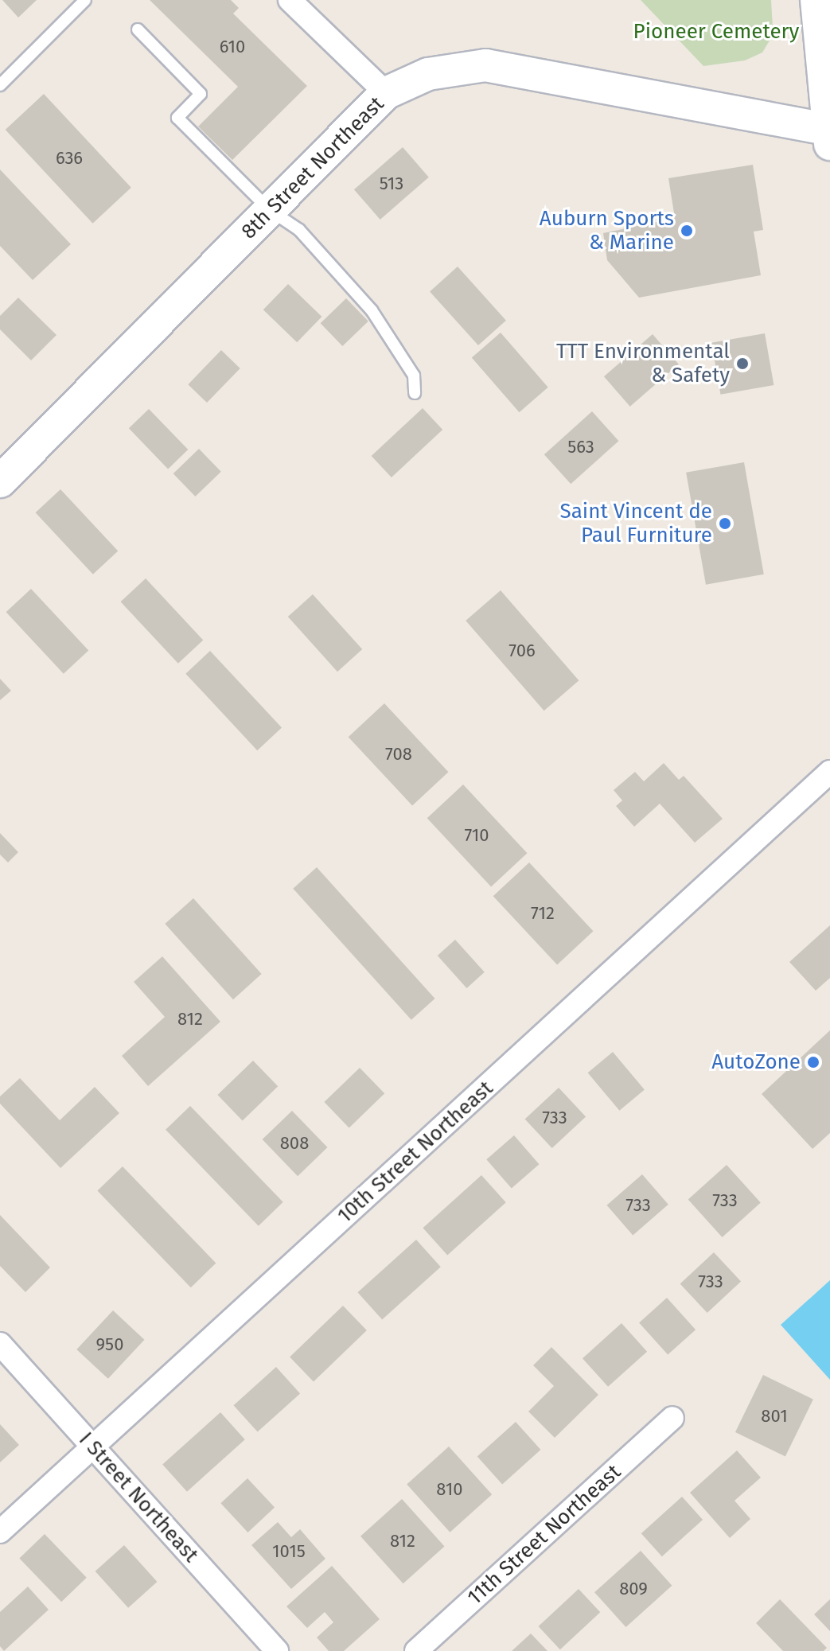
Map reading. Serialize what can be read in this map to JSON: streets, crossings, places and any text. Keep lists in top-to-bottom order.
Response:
{
  "streets": {
    "street": [
      "8th Street Northeast",
      "10th Street Northeast",
      "I Street Northeast",
      "11th Street Northeast"
    ]
  },
  "crossings": [
    ["10th Street Northeast", "I Street Northeast"]
  ],
  "parks": ["Pioneer Cemetery"],
  "places": [
    "Auburn Sports & Marine",
    "TTT Environmental & Safety",
    "Saint Vincent de Paul Furniture",
    "AutoZone"
  ],
  "house_numbers": [
    "610",
    "636",
    "513",
    "563",
    "706",
    "708",
    "710",
    "712",
    "812",
    "733",
    "808",
    "733",
    "733",
    "733",
    "950",
    "801",
    "810",
    "812",
    "1015",
    "809"
  ]
}
